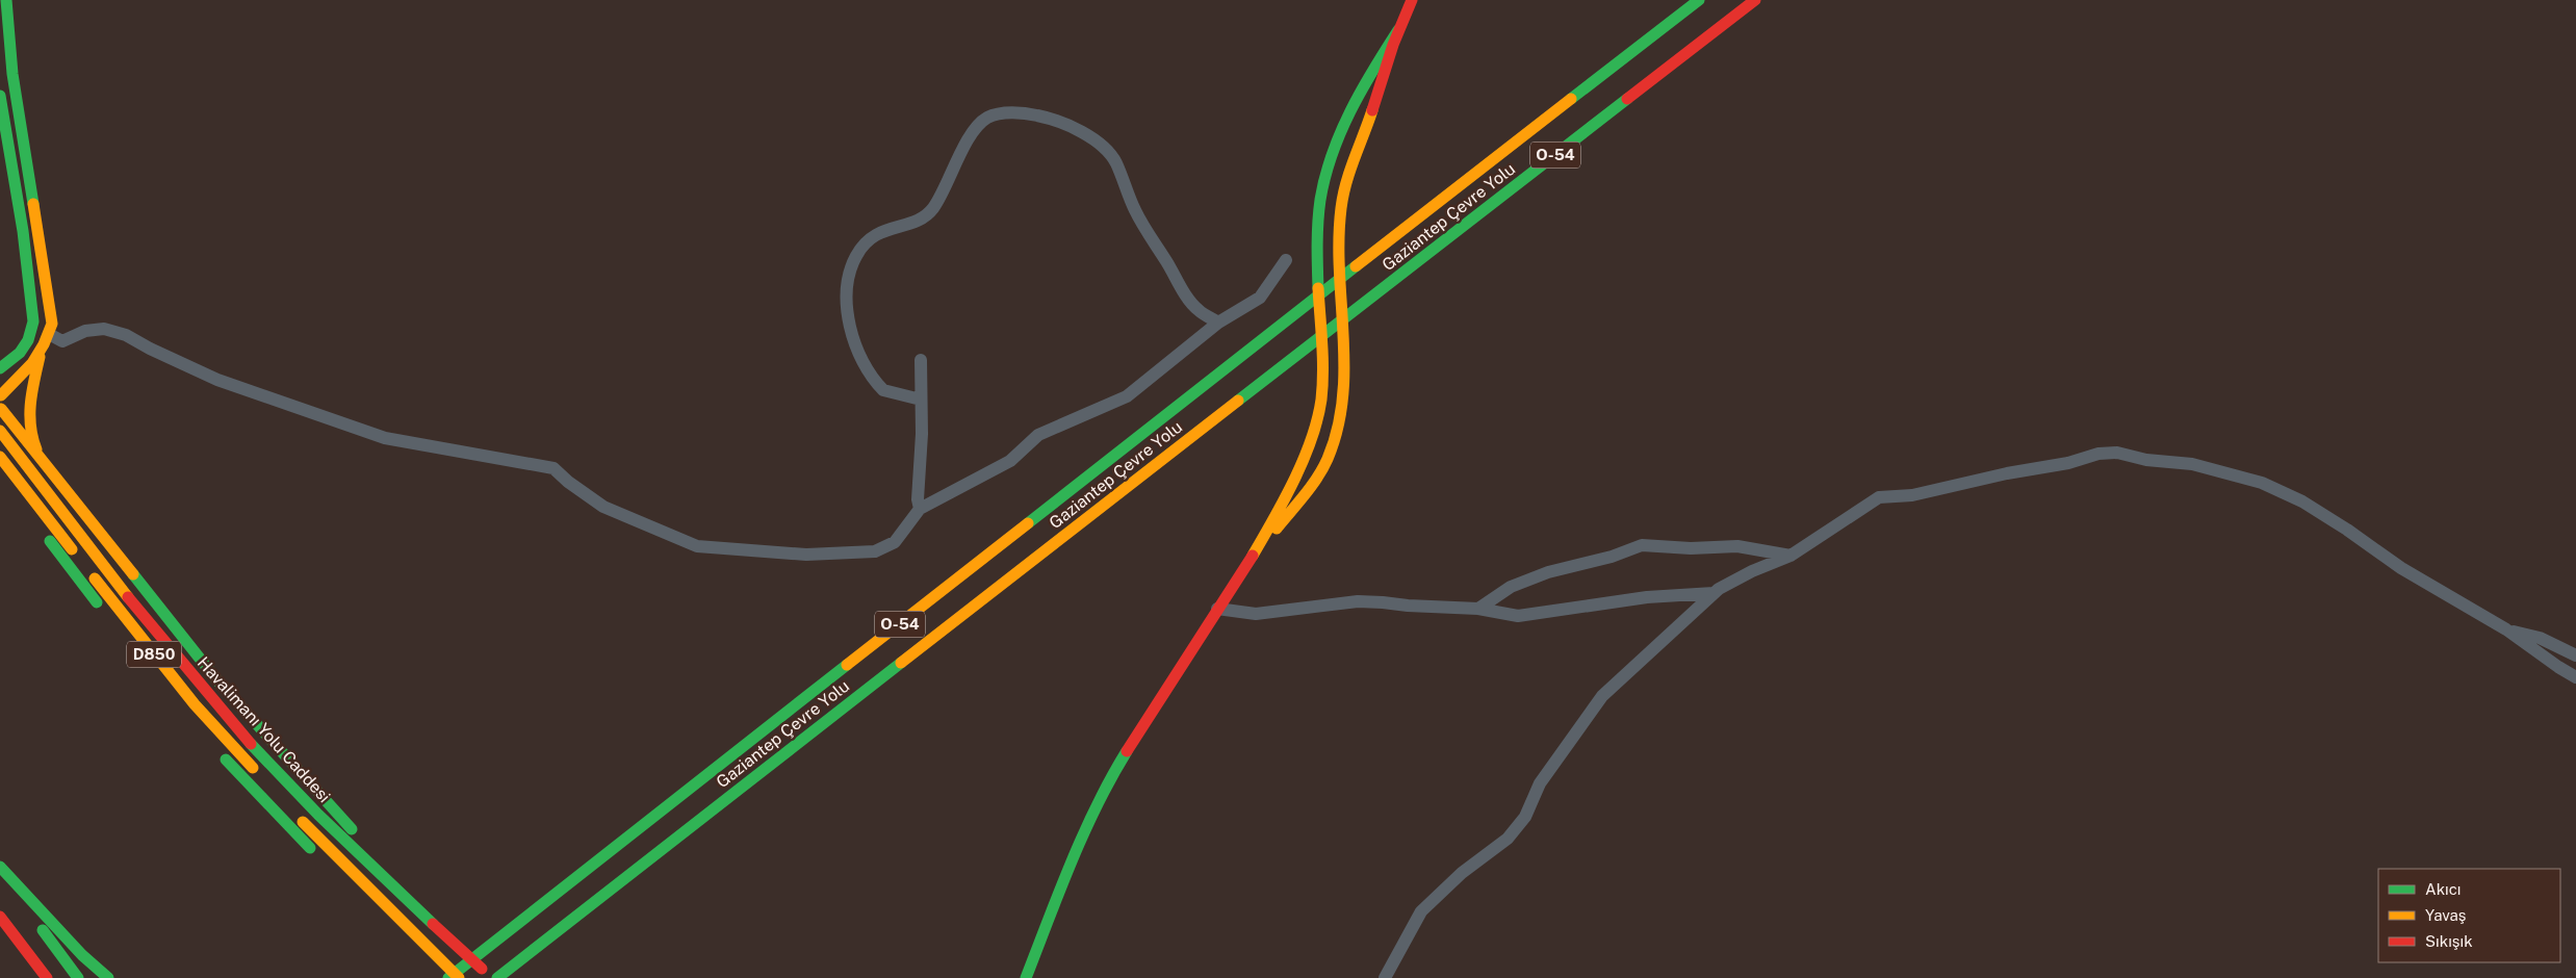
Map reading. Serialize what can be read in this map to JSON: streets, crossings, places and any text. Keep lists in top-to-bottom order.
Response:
{
  "streets": {
    "main road": [
      "O-54",
      "Gaziantep Çevre Yolu",
      "D850",
      "Havalimanı Yolu Caddesi"
    ]
  },
  "legend": ["Akıcı", "Yavaş", "Sıkışık"]
}
